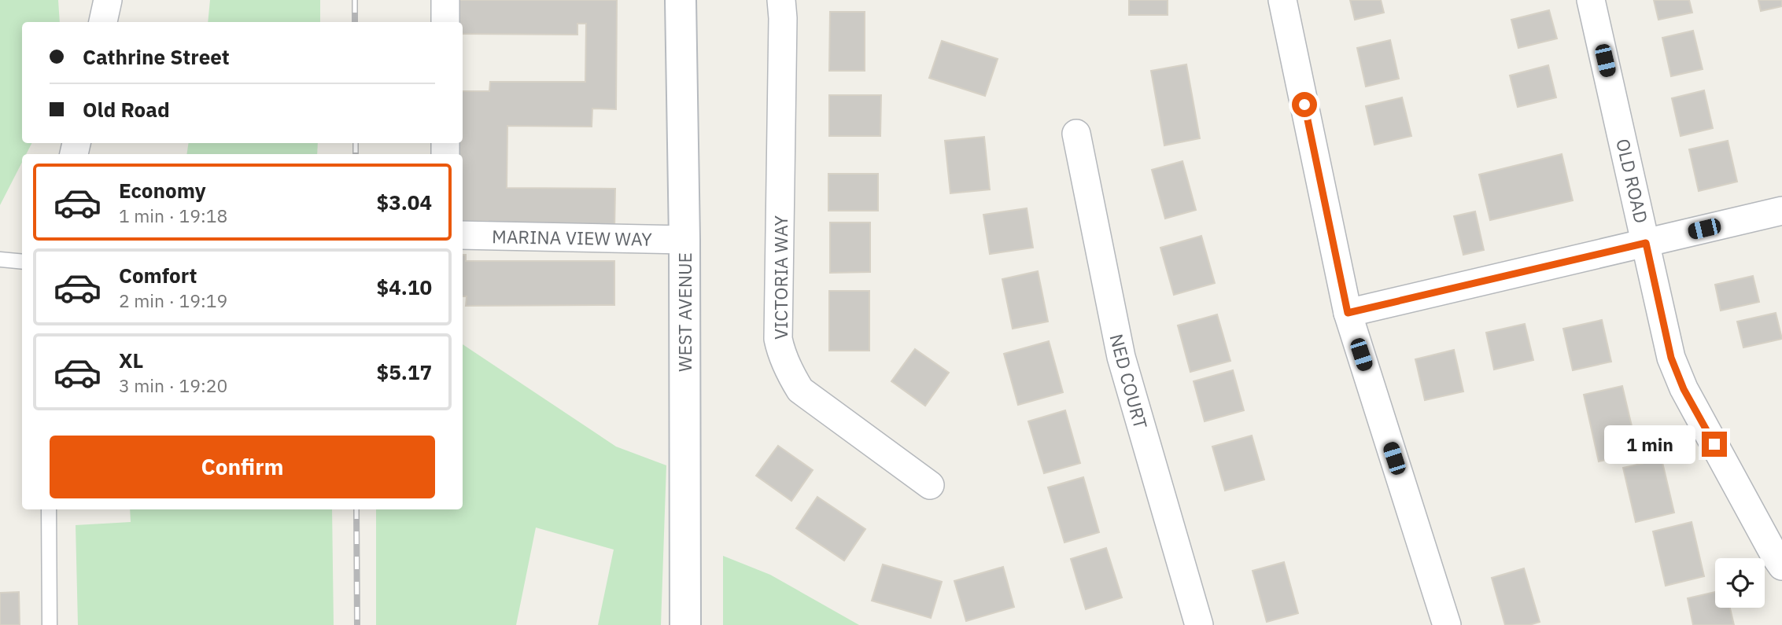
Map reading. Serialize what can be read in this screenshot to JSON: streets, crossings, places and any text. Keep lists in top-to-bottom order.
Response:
{
  "streets": {
    "street": [
      "OLD ROAD",
      "MARINA VIEW WAY",
      "VICTORIA WAY",
      "WEST AVENUE",
      "NED COURT"
    ]
  },
  "crossings": [
    ["MARINA VIEW WAY", "WEST AVENUE"]
  ],
  "page": {
    "banner": ["Cathrine Street", "Old Road"],
    "list": [
      {
        "name": "Economy",
        "note": "1 min · 19:18",
        "value": "$3.04"
      },
      {
        "name": "Comfort",
        "note": "2 min · 19:19",
        "value": "$4.10"
      },
      {
        "name": "XL",
        "note": "3 min · 19:20",
        "value": "$5.17"
      }
    ],
    "buttons": "Confirm",
    "bubble": "1 min"
  }
}
